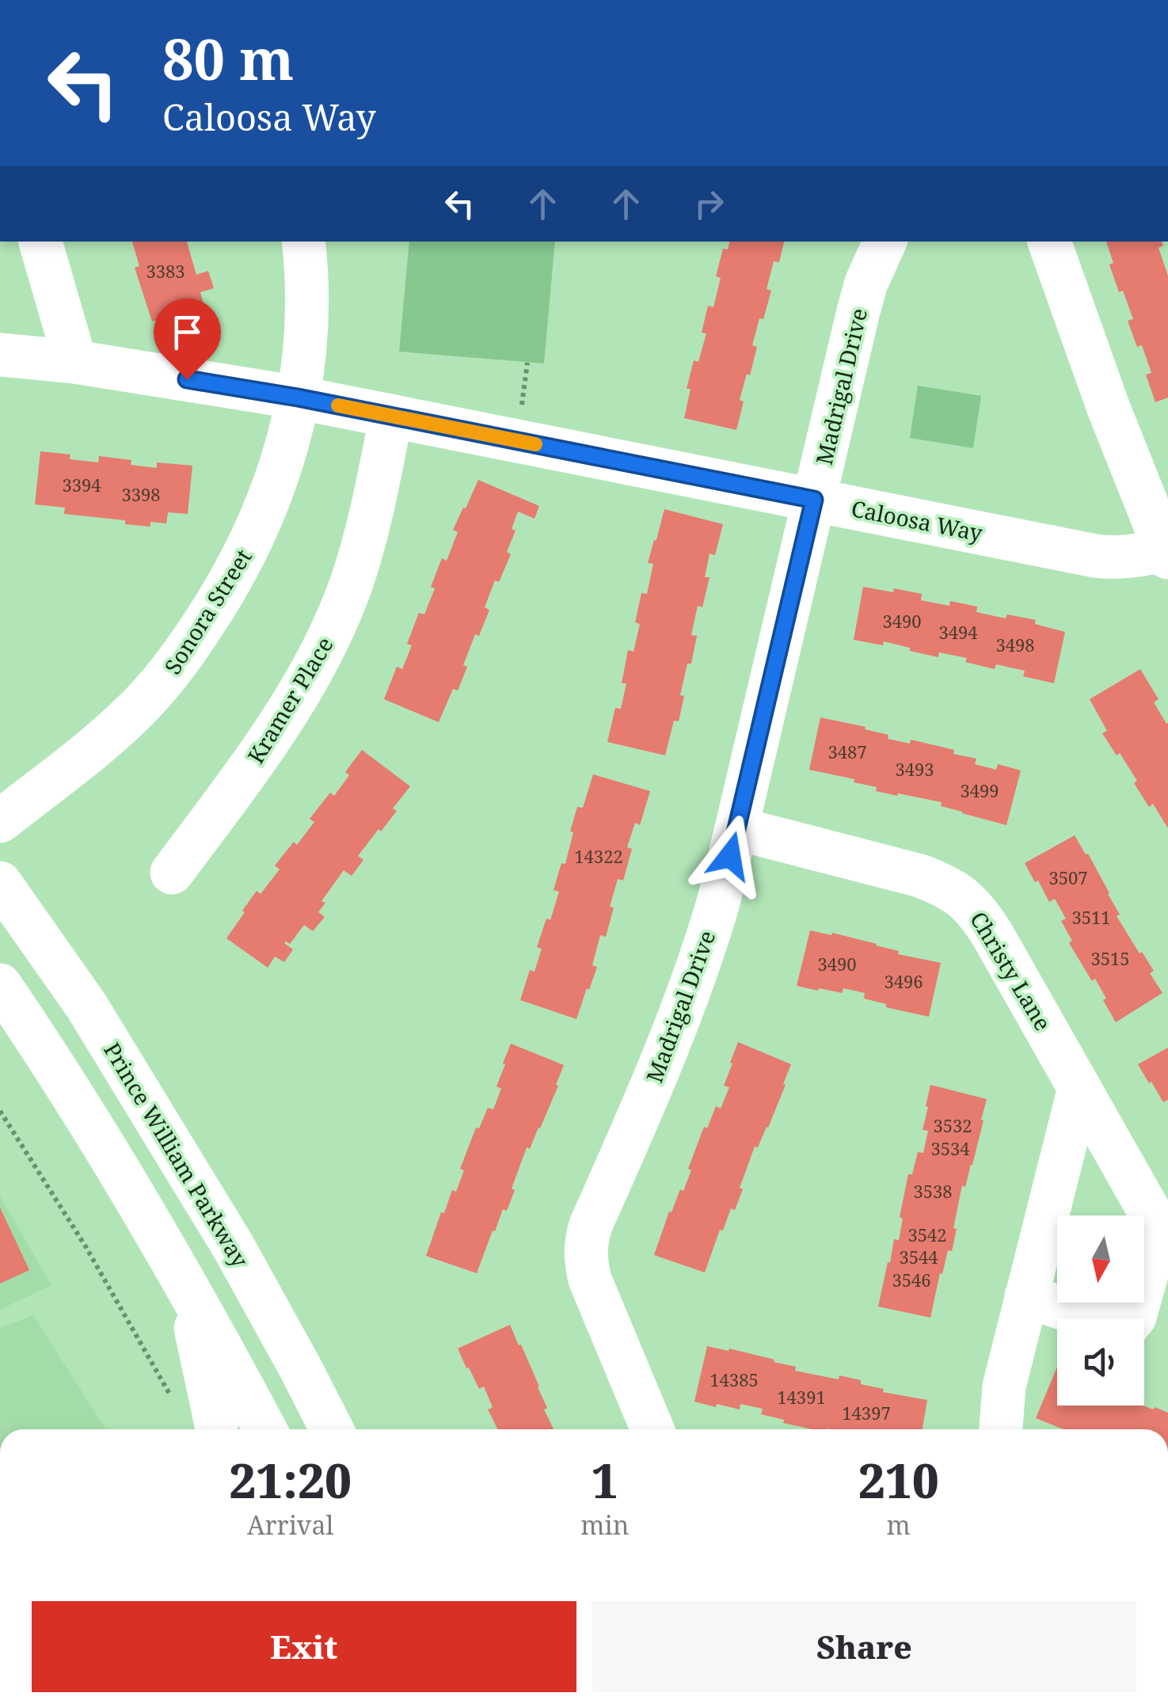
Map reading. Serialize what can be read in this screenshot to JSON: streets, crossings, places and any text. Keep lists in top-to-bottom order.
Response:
{
  "streets": {
    "main road": [
      "Madrigal Drive",
      "Caloosa Way",
      "Sonora Street",
      "Kramer Place",
      "Christy Lane",
      "Prince William Parkway"
    ]
  },
  "crossings": [
    ["Madrigal Drive", "Caloosa Way"],
    ["Madrigal Drive", "Christy Lane"],
    ["Caloosa Way", "Sonora Street"],
    ["Caloosa Way", "Kramer Place"]
  ],
  "house_numbers": [
    "3383",
    "3394",
    "3398",
    "3490",
    "3494",
    "3498",
    "3487",
    "3493",
    "3499",
    "14322",
    "3507",
    "3511",
    "3515",
    "3490",
    "3496",
    "3532",
    "3534",
    "3538",
    "3542",
    "3544",
    "3546",
    "14385",
    "14391",
    "14397"
  ],
  "north": "bottom",
  "page": {
    "turn": ["80 m", "Caloosa Way"],
    "eta": [
      "21:20",
      "Arrival",
      "1",
      "min",
      "210",
      "m"
    ],
    "buttons": ["Exit", "Share"]
  }
}
